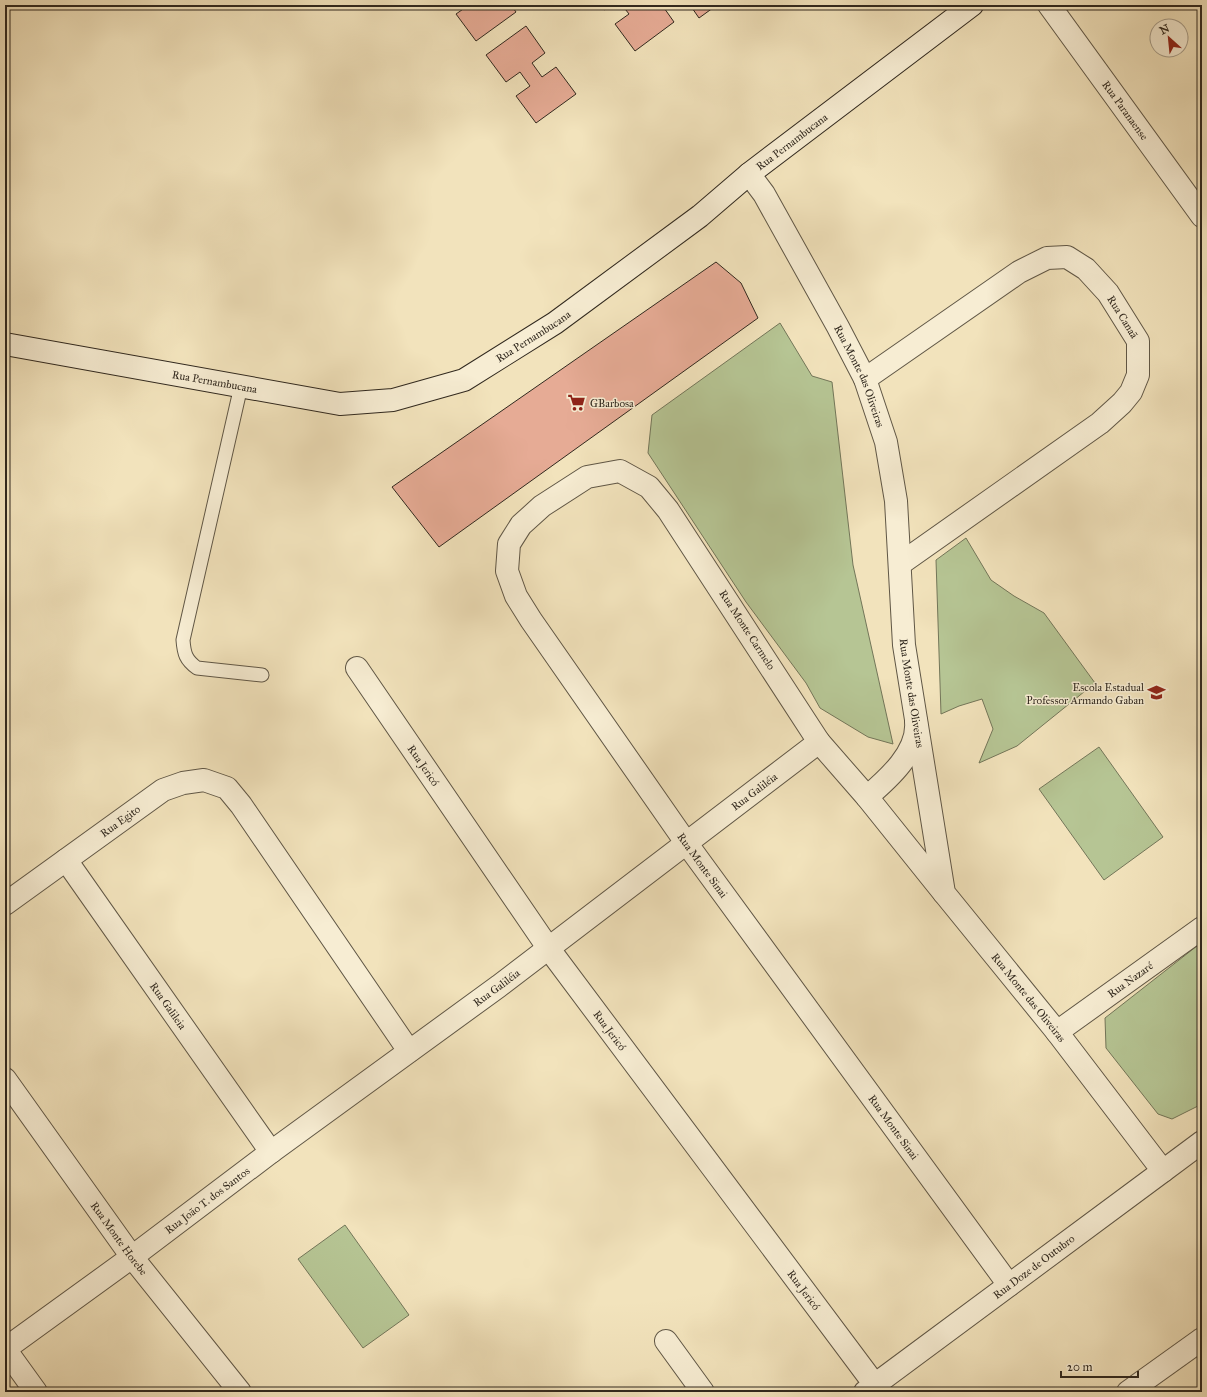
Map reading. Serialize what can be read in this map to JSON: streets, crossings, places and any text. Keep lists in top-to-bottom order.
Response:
{
  "streets": {
    "street": [
      "Rua Paranaense",
      "Rua Pernambucana",
      "Rua Canaã",
      "Rua Monte das Oliveiras",
      "Rua Monte Carmelo",
      "Rua Jericó",
      "Rua Galiléia",
      "Rua Egito",
      "Rua Monte Sinai",
      "Rua Nazaré",
      "Rua Galileia",
      "Rua João T. dos Santos",
      "Rua Monte Horebe",
      "Rua Doze de Outubro"
    ]
  },
  "crossings": [
    ["Rua Pernambucana", "Rua Monte das Oliveiras"],
    ["Rua Canaã", "Rua Monte das Oliveiras"],
    ["Rua Monte das Oliveiras", "Rua Monte Carmelo"],
    ["Rua Monte das Oliveiras", "Rua Nazaré"],
    ["Rua Monte das Oliveiras", "Rua Doze de Outubro"],
    ["Rua Monte Carmelo", "Rua Galiléia"],
    ["Rua Monte Carmelo", "Rua Monte Sinai"],
    ["Rua Jericó", "Rua Galiléia"],
    ["Rua Jericó", "Rua Doze de Outubro"],
    ["Rua Galiléia", "Rua Egito"],
    ["Rua Galiléia", "Rua Monte Sinai"],
    ["Rua Galiléia", "Rua João T. dos Santos"],
    ["Rua Egito", "Rua Galileia"],
    ["Rua Egito", "Rua João T. dos Santos"],
    ["Rua Monte Sinai", "Rua Doze de Outubro"],
    ["Rua Galileia", "Rua João T. dos Santos"],
    ["Rua João T. dos Santos", "Rua Monte Horebe"]
  ],
  "places": {
    "supermarket": ["GBarbosa"],
    "school or university": ["Escola Estadual Professor Armando Gaban"]
  },
  "scale_bar": "20 m",
  "north": "top left"
}
